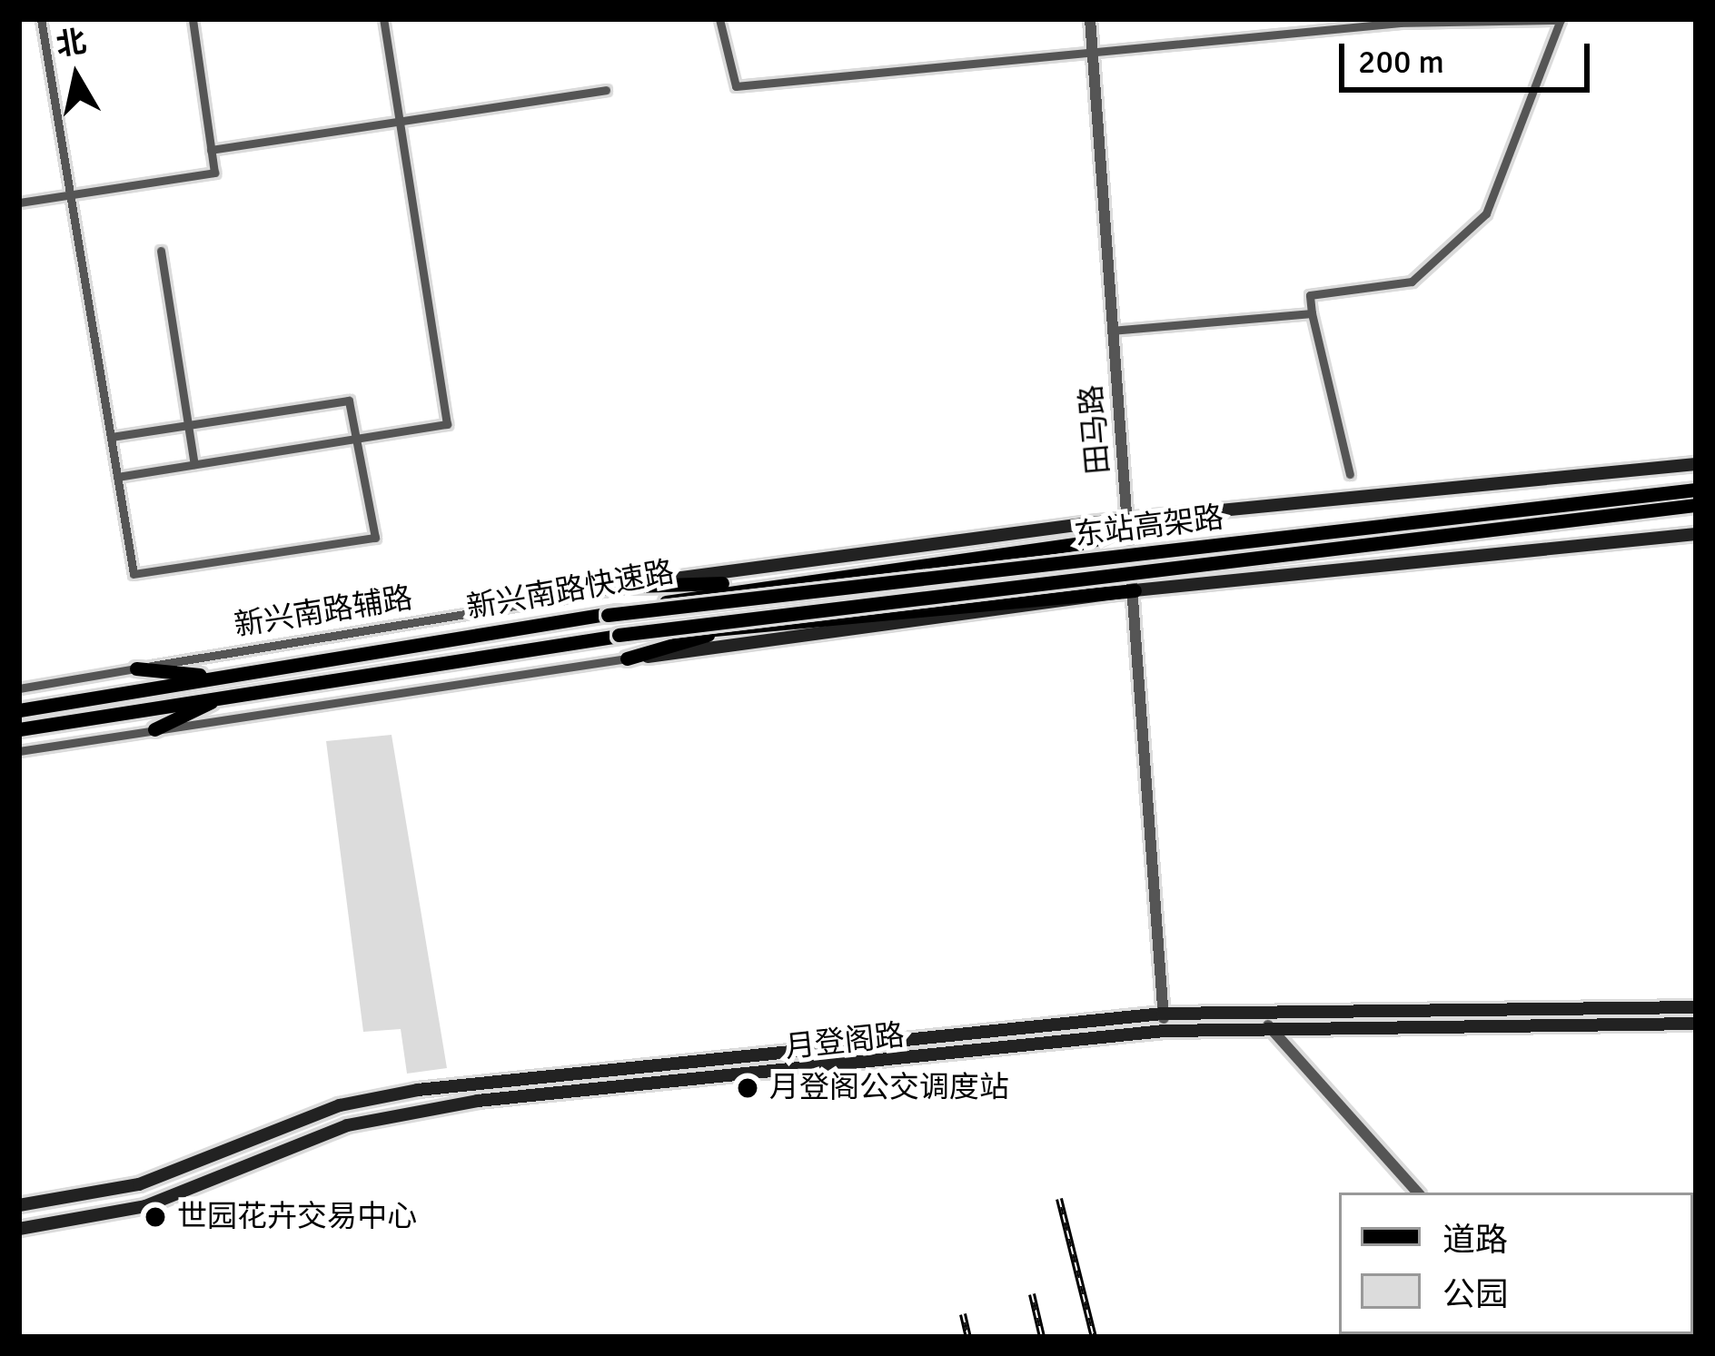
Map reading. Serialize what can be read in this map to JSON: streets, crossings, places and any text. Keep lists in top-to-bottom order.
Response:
{
  "streets": {
    "main road": ["东站高架路", "新兴南路快速路", "月登阁路"],
    "street": ["田马路", "新兴南路辅路"]
  },
  "crossings": [
    ["田马路", "新兴南路快速路"],
    ["田马路", "月登阁路"],
    ["东站高架路", "新兴南路快速路"]
  ],
  "places": ["月登阁公交调度站", "世园花卉交易中心"],
  "legend": ["道路", "公园"],
  "scale_bar": "200 m",
  "north": "top"
}
